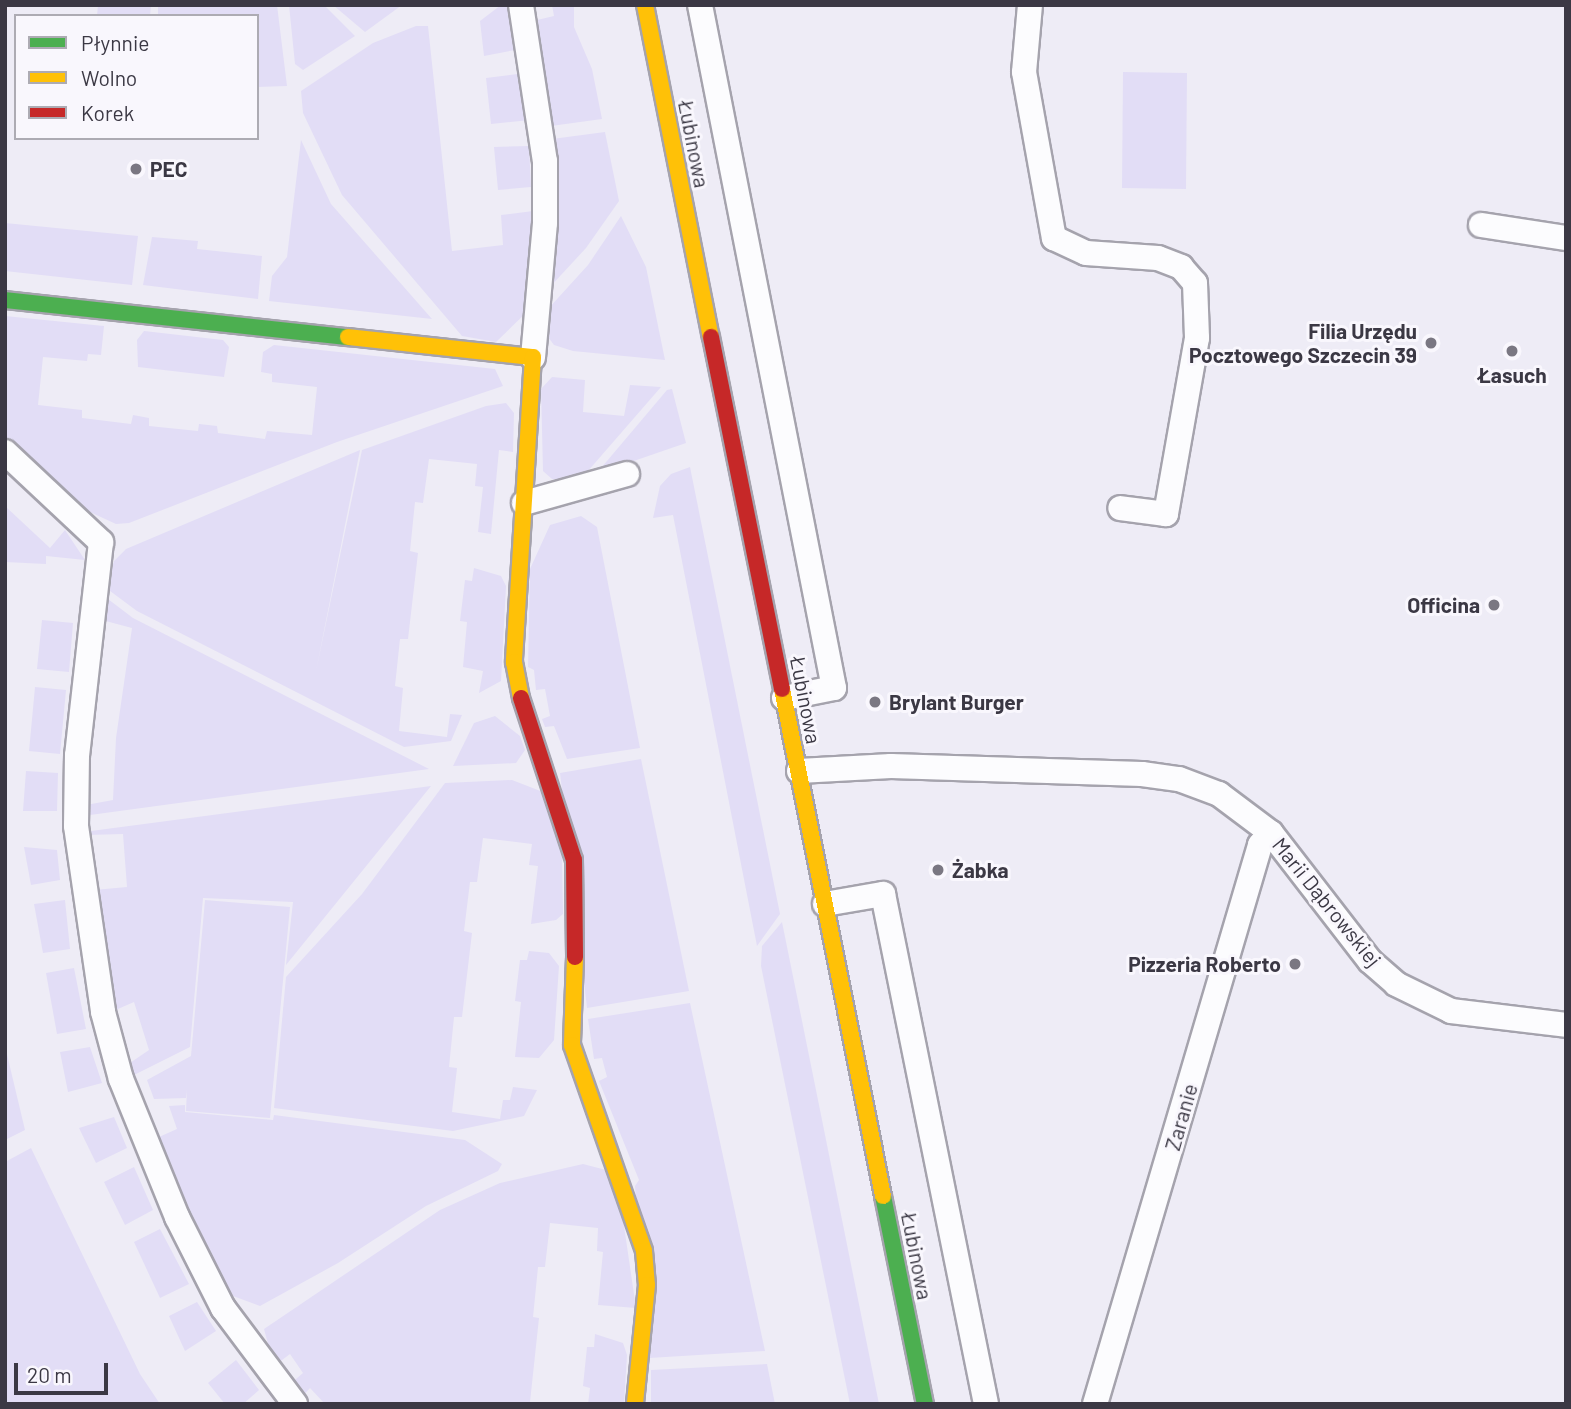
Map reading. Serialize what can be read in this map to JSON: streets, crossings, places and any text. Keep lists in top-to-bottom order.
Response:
{
  "streets": {
    "street": ["Łubinowa", "Marii Dąbrowskiej", "Zaranie"]
  },
  "crossings": [
    ["Łubinowa", "Marii Dąbrowskiej"],
    ["Marii Dąbrowskiej", "Zaranie"]
  ],
  "places": [
    "PEC",
    "Filia Urzędu Pocztowego Szczecin 39",
    "Łasuch",
    "Officina",
    "Brylant Burger",
    "Żabka",
    "Pizzeria Roberto"
  ],
  "legend": ["Płynnie", "Wolno", "Korek"],
  "scale_bar": "20 m"
}
